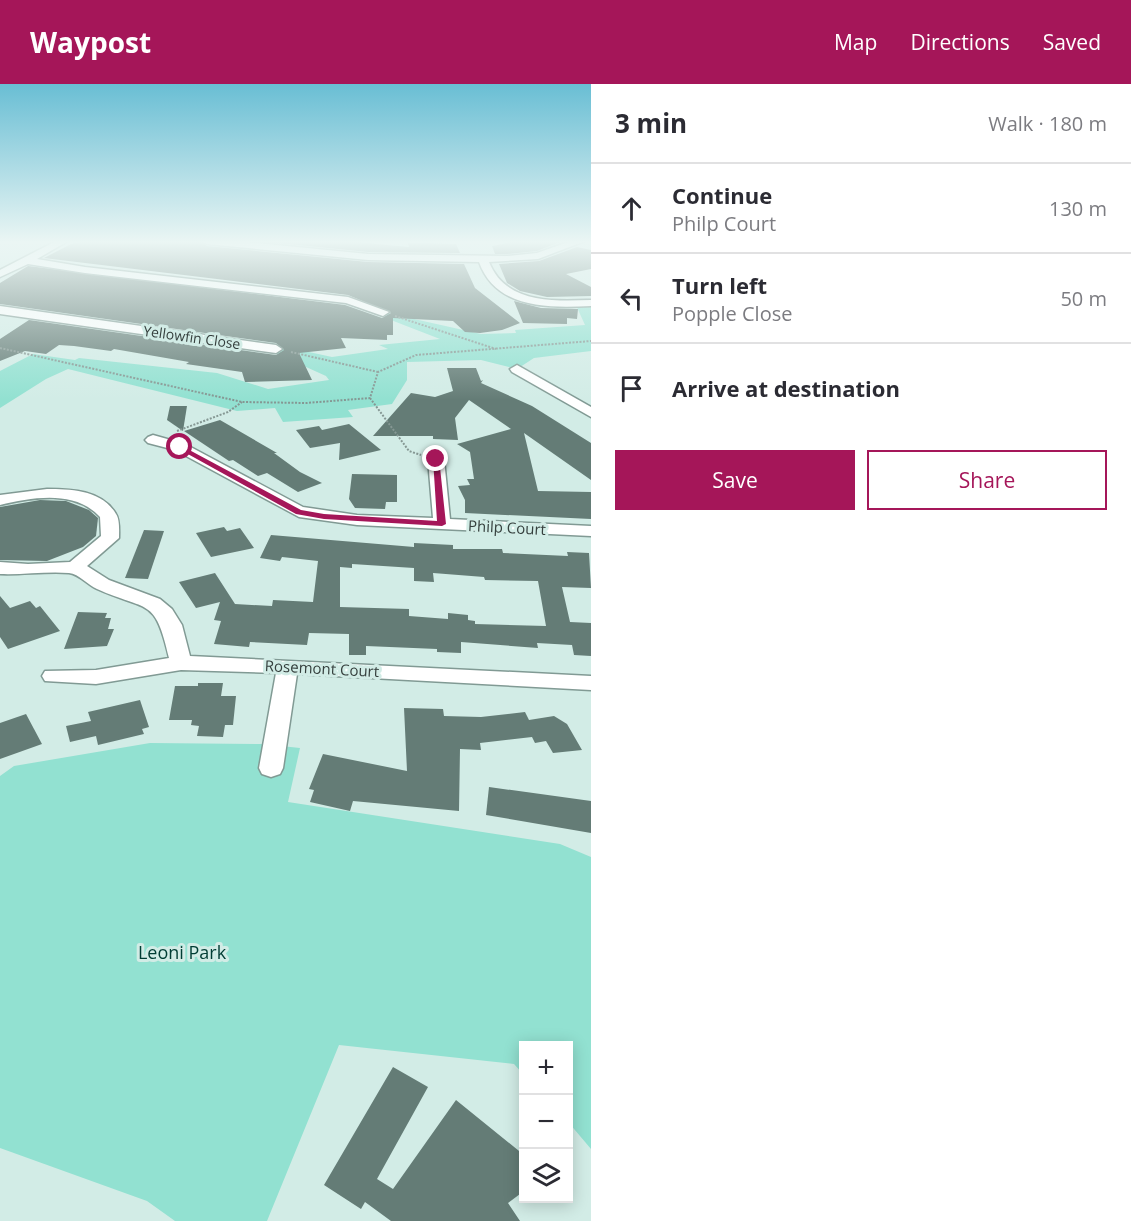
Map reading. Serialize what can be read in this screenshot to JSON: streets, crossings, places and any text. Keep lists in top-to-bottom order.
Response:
{
  "streets": {
    "street": ["Yellowfin Close", "Philp Court", "Rosemont Court"]
  },
  "parks": ["Leoni Park"],
  "page": {
    "header": "Waypost",
    "nav": ["Map", "Directions", "Saved"],
    "heading": ["3 min", "Walk · 180 m"],
    "list": [
      ["Continue", "Philp Court", "130 m"],
      ["Turn left", "Popple Close", "50 m"],
      "Arrive at destination"
    ],
    "buttons": ["Save", "Share"],
    "map_buttons": ["+", "−"]
  }
}
